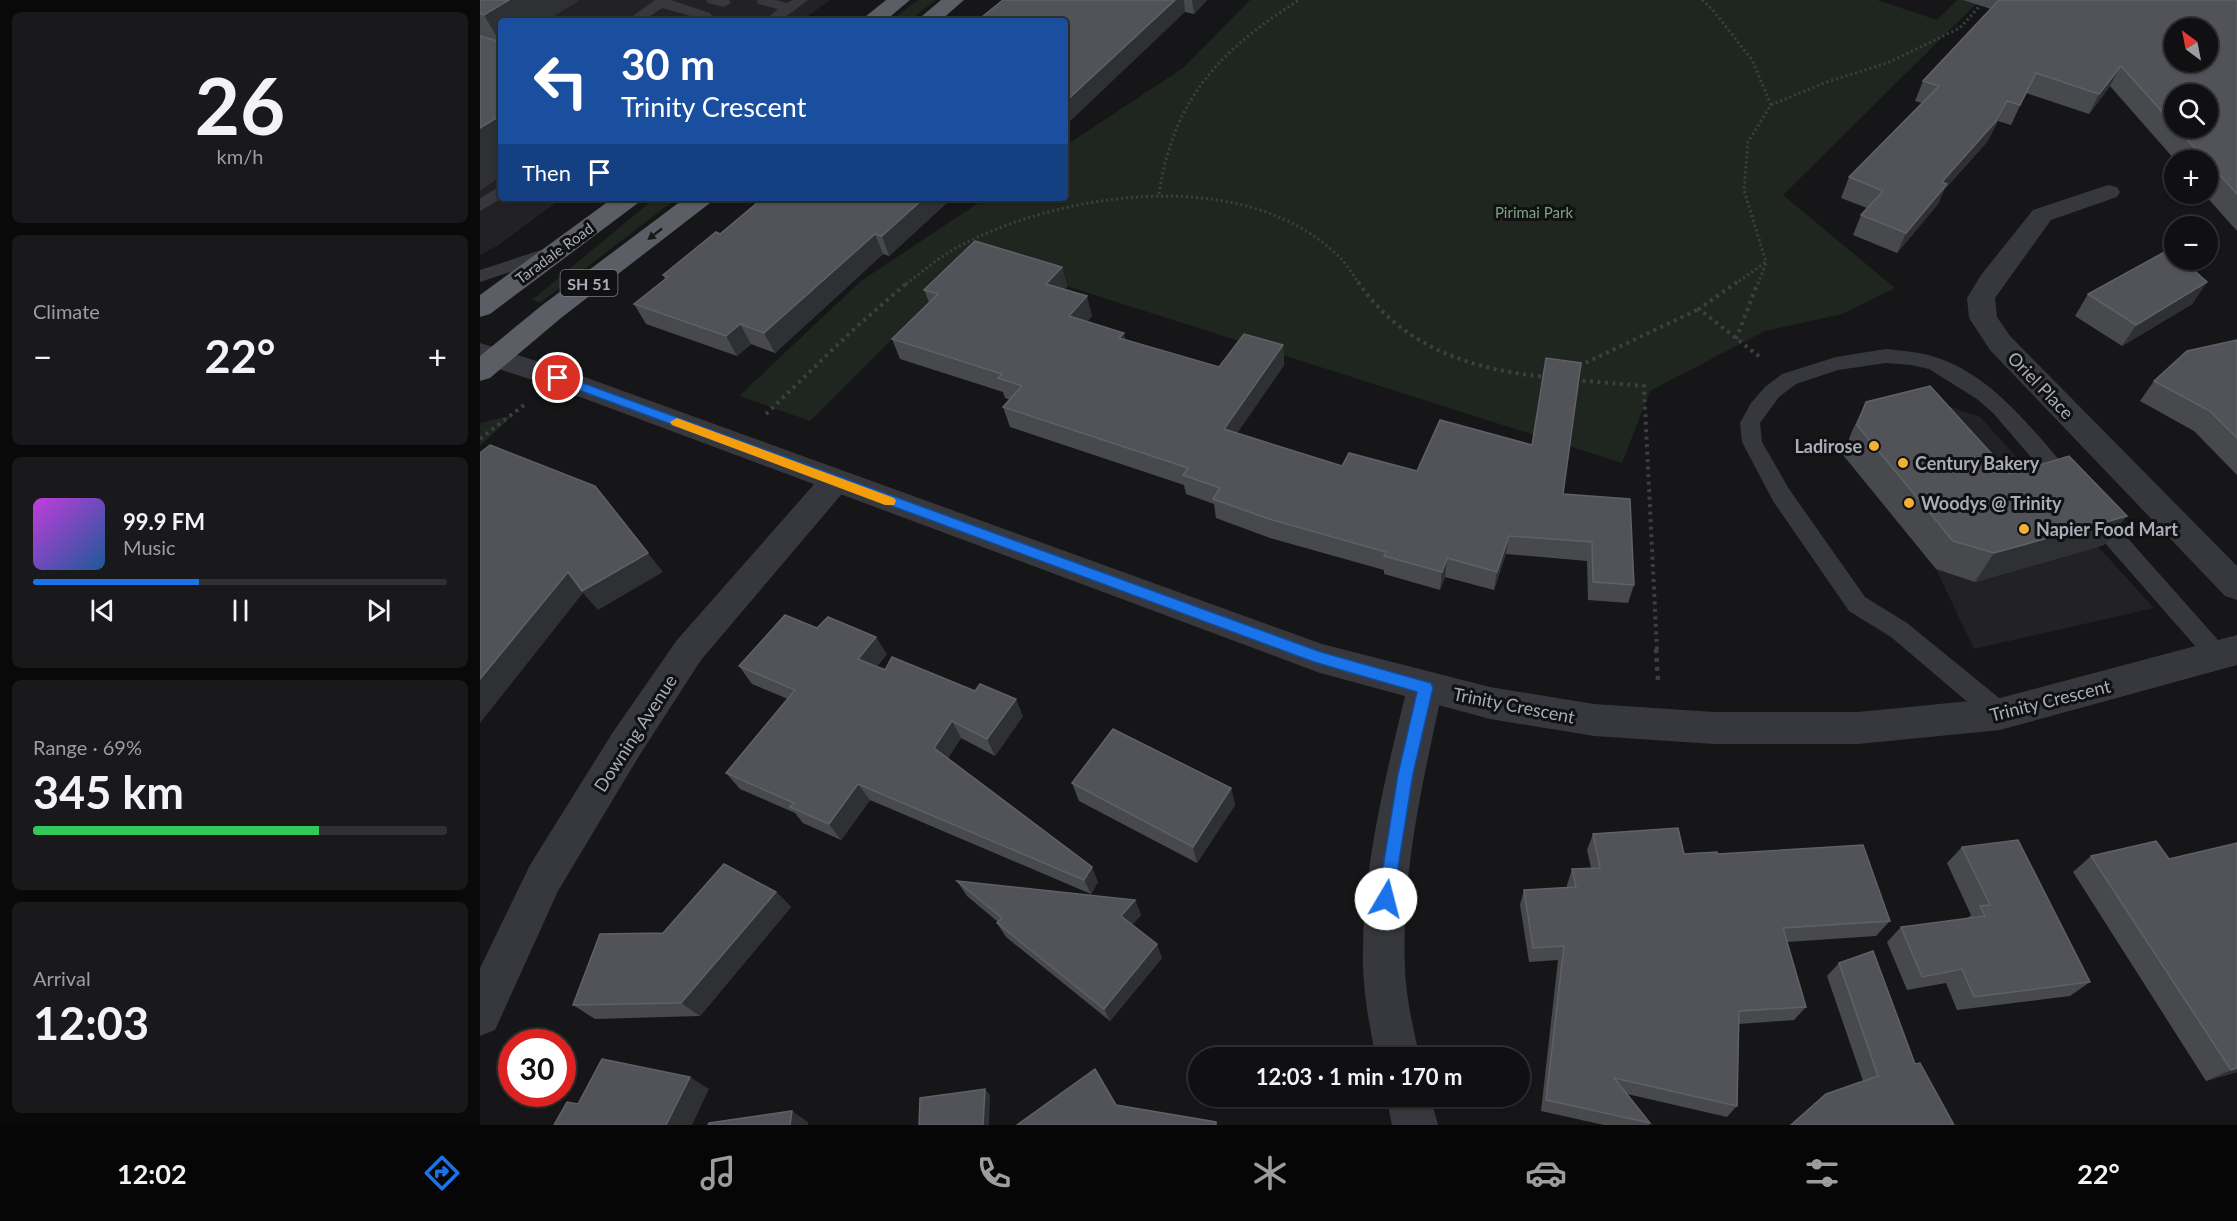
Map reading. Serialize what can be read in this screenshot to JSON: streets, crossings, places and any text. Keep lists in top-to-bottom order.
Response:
{
  "streets": {
    "highway": ["Taradale Road", "SH 51"],
    "street": ["Oriel Place", "Trinity Crescent", "Downing Avenue"]
  },
  "crossings": [
    ["SH 51", "Trinity Crescent"],
    ["Trinity Crescent", "Downing Avenue"]
  ],
  "parks": ["Pirimai Park"],
  "places": [
    "Ladirose",
    "Century Bakery",
    "Woodys @ Trinity",
    "Napier Food Mart"
  ],
  "north": "top left",
  "page": {
    "tile": [
      ["26", "km/h"],
      "Climate",
      ["Range · 69%", "345 km"],
      ["Arrival", "12:03"]
    ],
    "map_buttons": ["+", "−"],
    "turn": ["30 m", "Trinity Crescent"],
    "then": "Then",
    "heat": ["−", "22°", "+"],
    "song": ["99.9 FM", "Music"],
    "limit": "30",
    "trip": "12:03 · 1 min · 170 m",
    "tabs": ["12:02", "22°"]
  }
}
